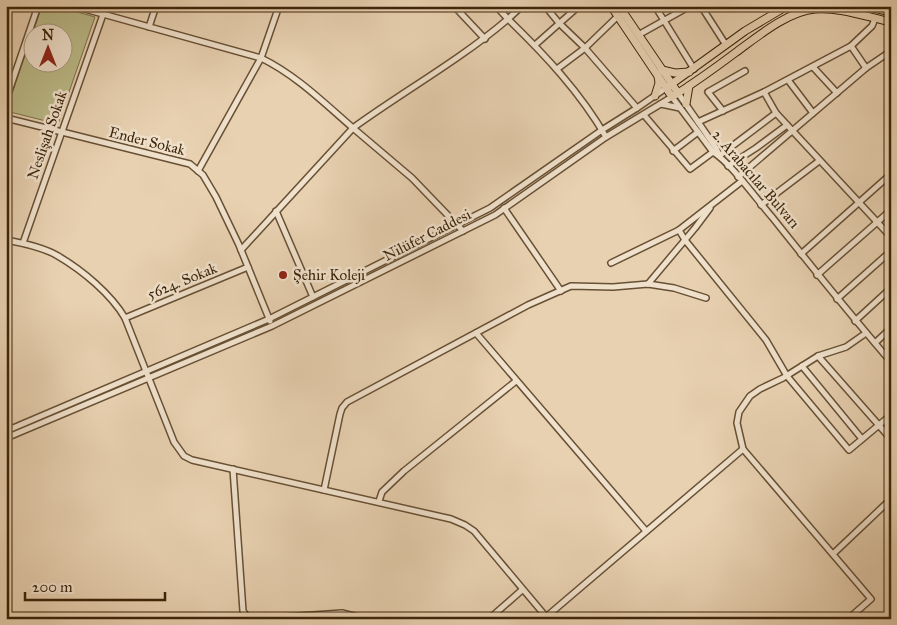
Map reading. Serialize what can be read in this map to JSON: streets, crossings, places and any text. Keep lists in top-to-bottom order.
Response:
{
  "streets": {
    "main road": ["2. Arabacılar Bulvarı"],
    "street": [
      "Neslişah Sokak",
      "Ender Sokak",
      "Nilüfer Caddesi",
      "5624. Sokak"
    ]
  },
  "crossings": [
    ["Neslişah Sokak", "Ender Sokak"],
    ["Ender Sokak", "Nilüfer Caddesi"],
    ["Ender Sokak", "5624. Sokak"],
    ["2. Arabacılar Bulvarı", "Nilüfer Caddesi"]
  ],
  "places": ["Şehir Koleji"],
  "scale_bar": "200 m",
  "north": "top"
}
